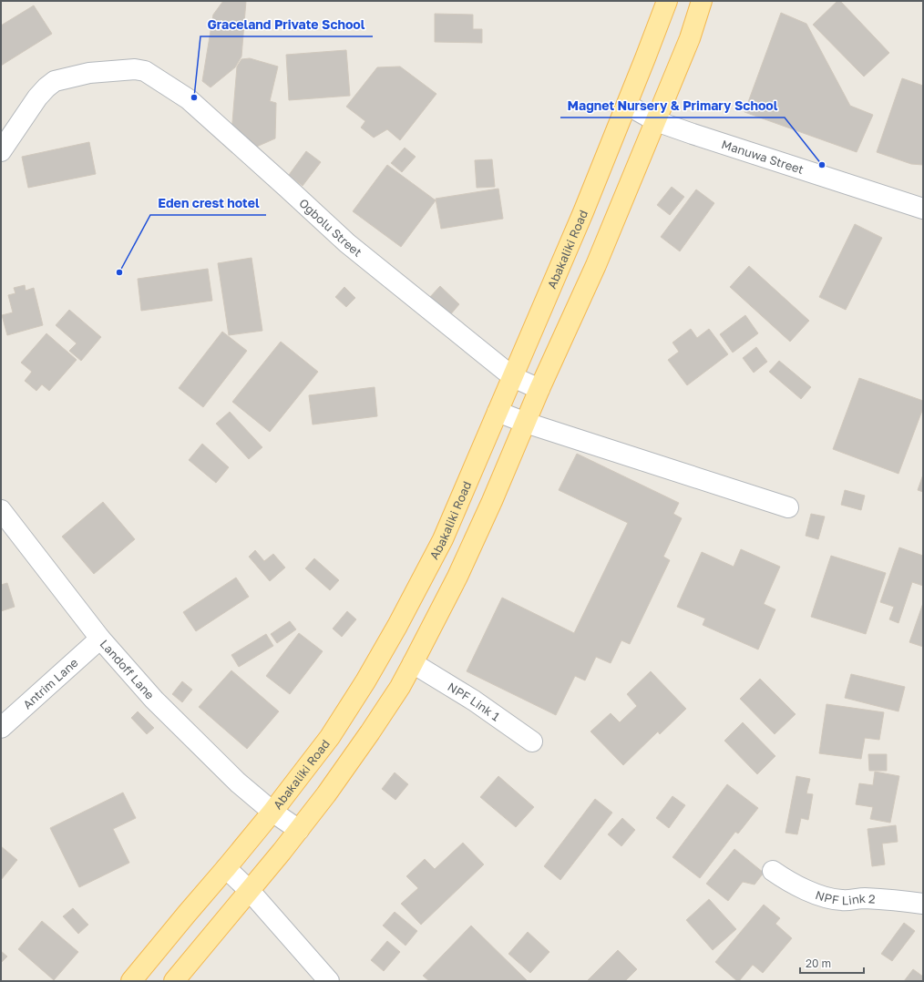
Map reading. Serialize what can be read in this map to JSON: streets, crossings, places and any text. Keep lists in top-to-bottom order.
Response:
{
  "streets": {
    "main road": ["Abakaliki Road"],
    "street": [
      "Manuwa Street",
      "Ogbolu Street",
      "Landoff Lane",
      "Antrim Lane",
      "NPF Link 1",
      "NPF Link 2"
    ]
  },
  "crossings": [
    ["Manuwa Street", "Abakaliki Road"],
    ["Ogbolu Street", "Abakaliki Road"],
    ["Abakaliki Road", "Landoff Lane"],
    ["Landoff Lane", "Antrim Lane"]
  ],
  "places": ["Graceland Private School", "Magnet Nursery & Primary School", "Eden crest hotel"],
  "scale_bar": "20 m"
}
